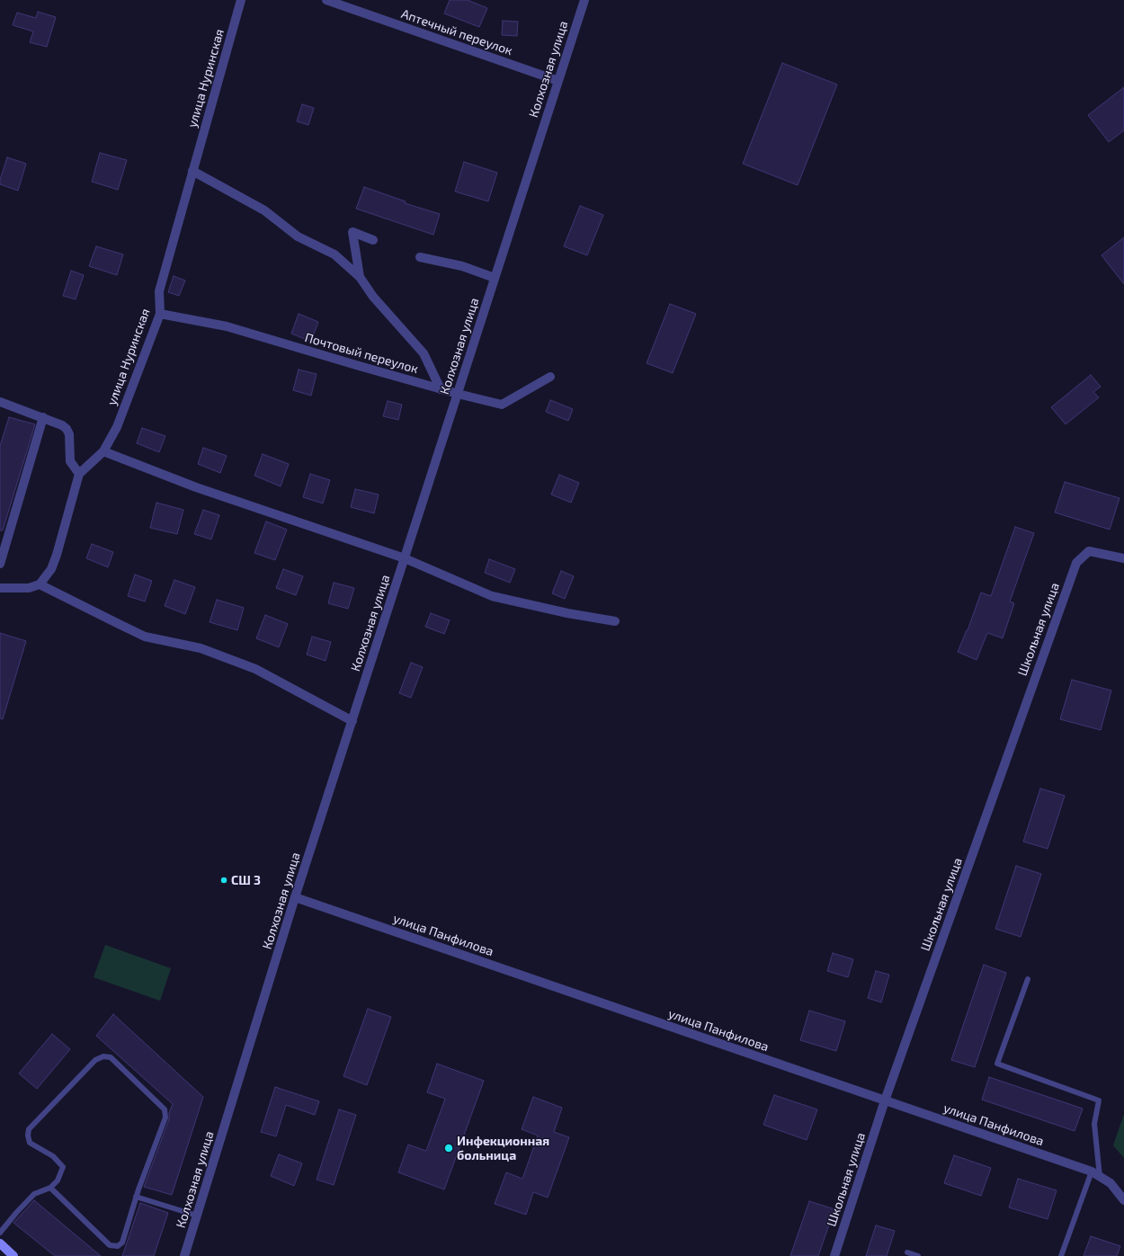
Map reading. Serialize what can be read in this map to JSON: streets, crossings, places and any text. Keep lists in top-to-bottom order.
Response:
{
  "streets": {
    "street": [
      "Аптечный переулок",
      "Колхозная улица",
      "улица Нуринская",
      "Почтовый переулок",
      "Школьная улица",
      "улица Панфилова"
    ]
  },
  "crossings": [
    ["Аптечный переулок", "Колхозная улица"],
    ["Колхозная улица", "Почтовый переулок"],
    ["Колхозная улица", "улица Панфилова"],
    ["улица Нуринская", "Почтовый переулок"],
    ["Школьная улица", "улица Панфилова"]
  ],
  "places": ["СШ 3", "Инфекционная больница"]
}
